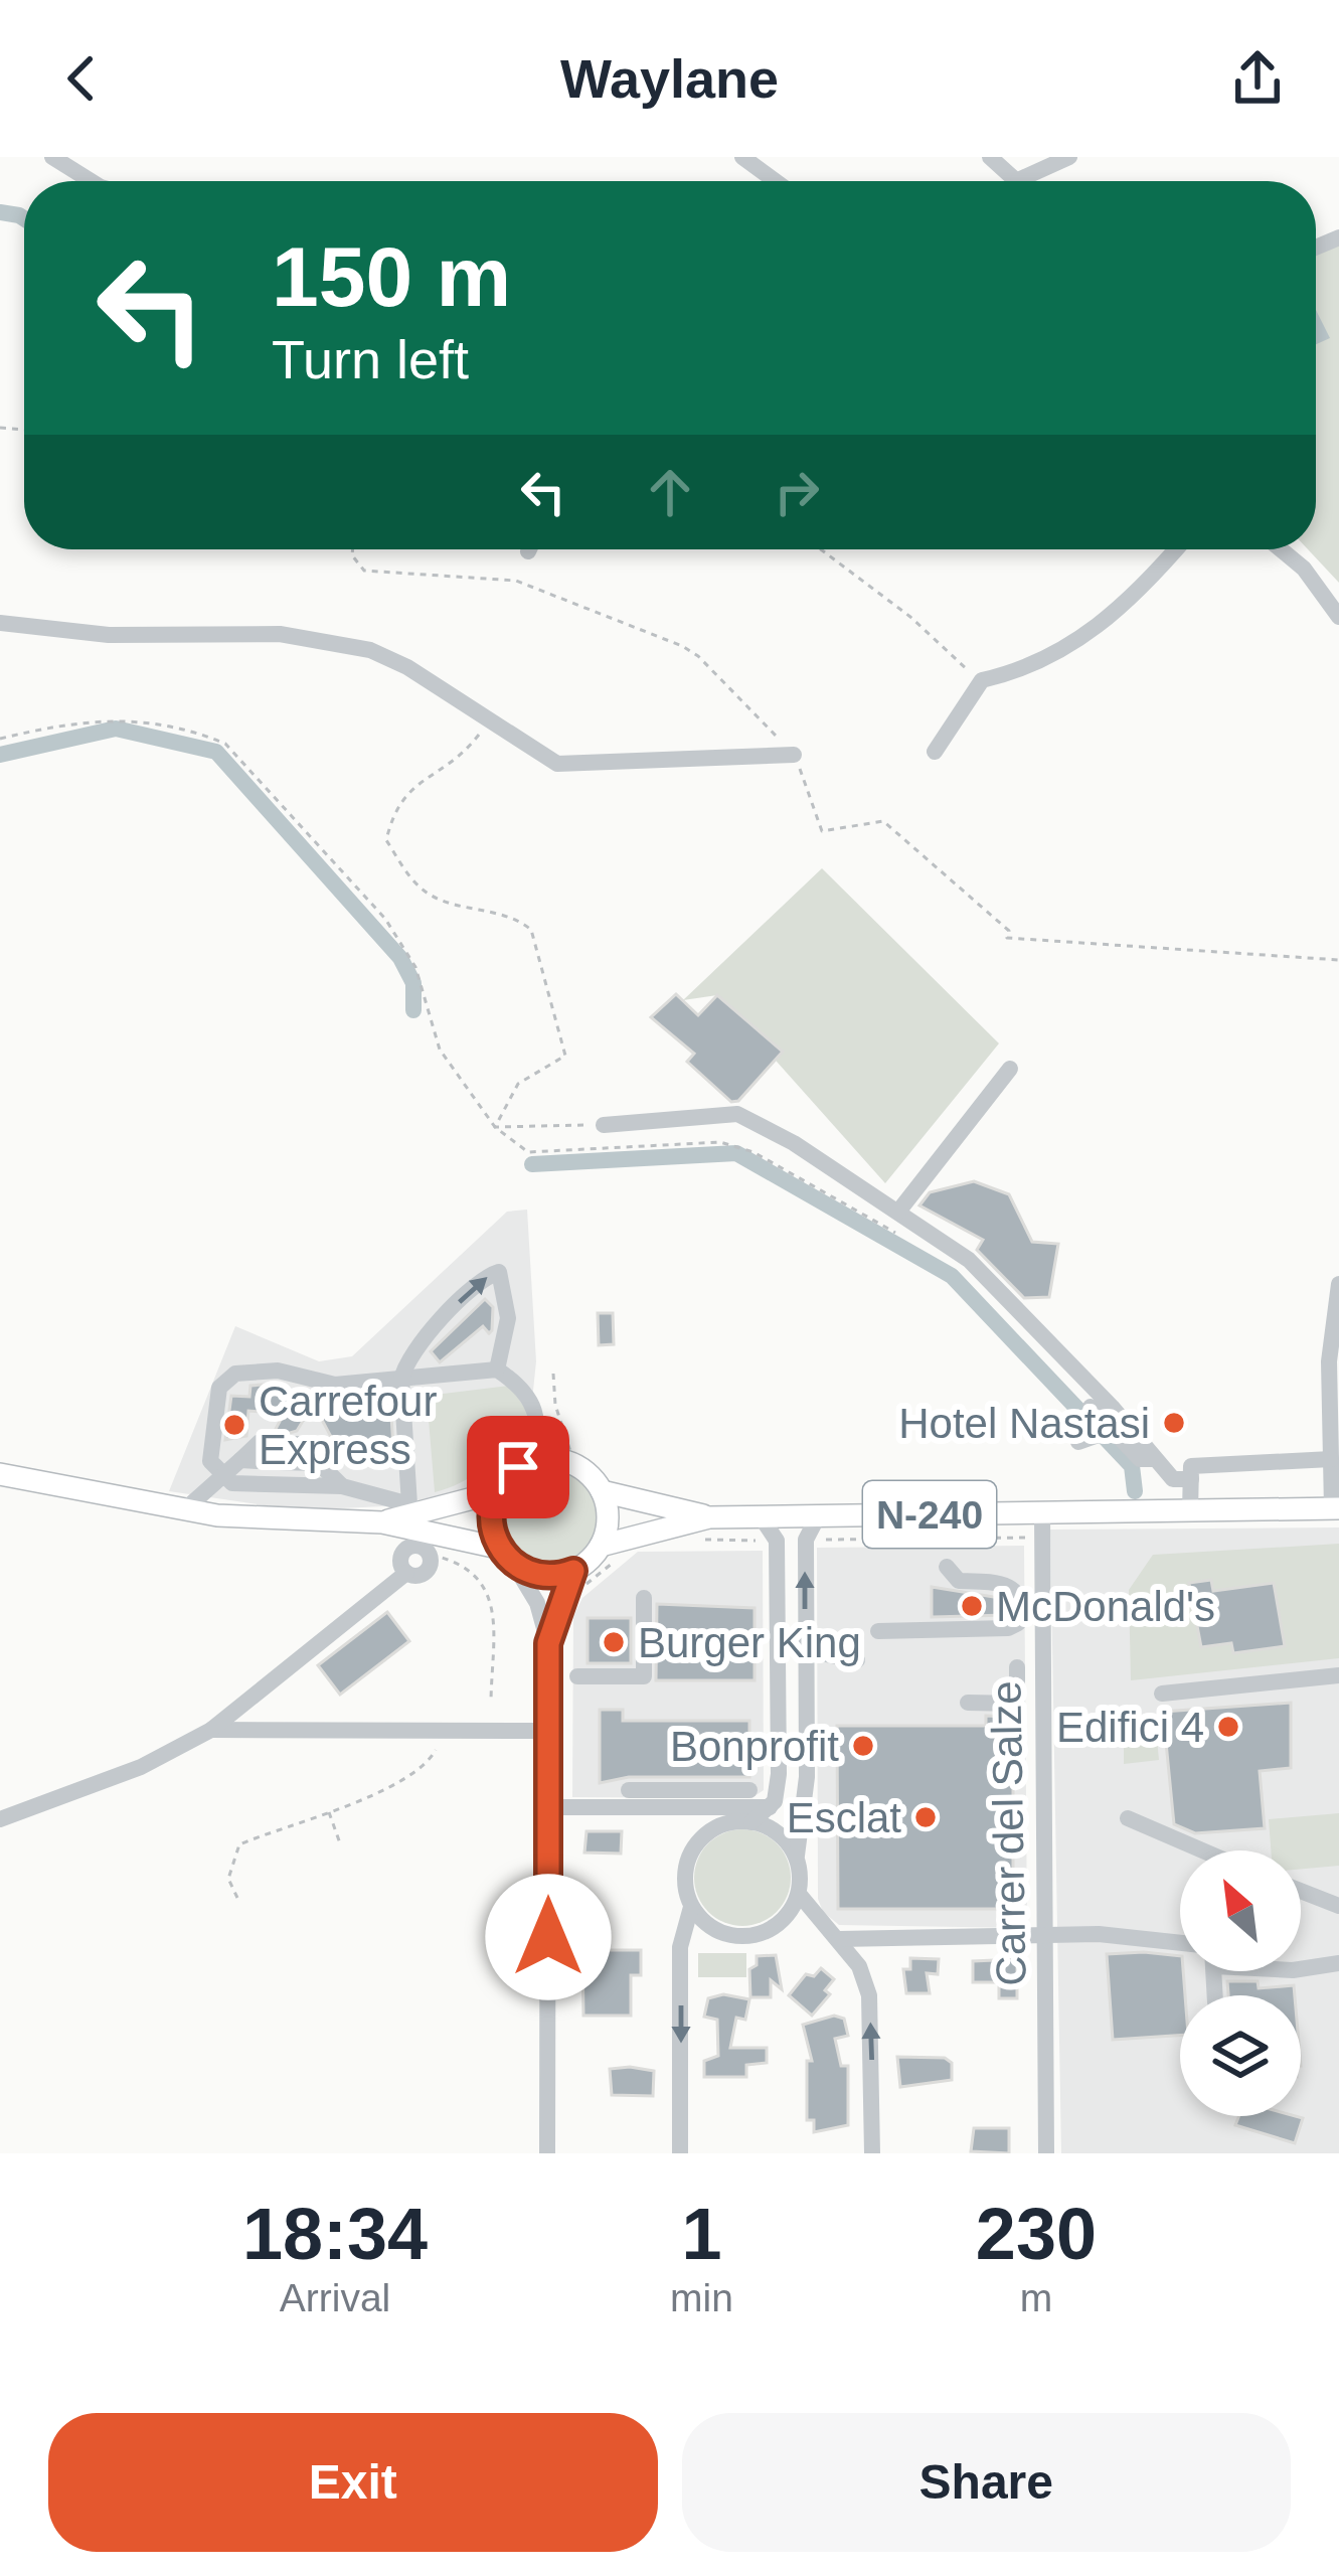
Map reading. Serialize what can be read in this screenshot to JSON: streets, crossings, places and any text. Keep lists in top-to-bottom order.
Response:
{
  "streets": {
    "main road": ["N-240"],
    "street": ["Carrer del Salze"]
  },
  "crossings": [
    ["N-240", "Carrer del Salze"]
  ],
  "places": [
    "Hotel Nastasi",
    "Carrefour Express",
    "McDonald's",
    "Burger King",
    "Edifici 4",
    "Bonprofit",
    "Esclat"
  ],
  "north": "top left",
  "page": {
    "header": "Waylane",
    "turn": ["150 m", "Turn left"],
    "eta": [
      "18:34",
      "Arrival",
      "1",
      "min",
      "230",
      "m"
    ],
    "buttons": ["Exit", "Share"]
  }
}
